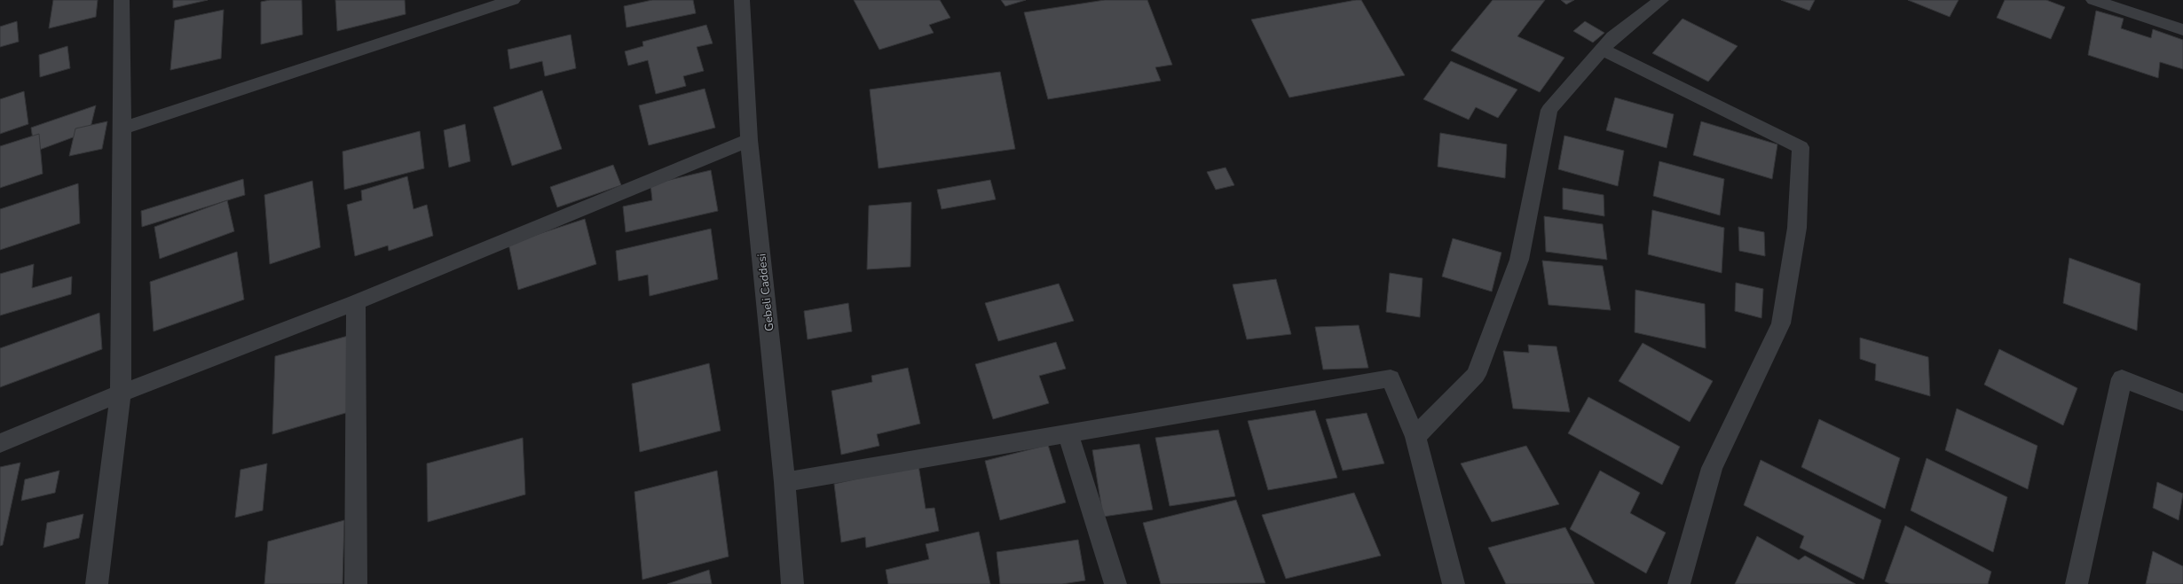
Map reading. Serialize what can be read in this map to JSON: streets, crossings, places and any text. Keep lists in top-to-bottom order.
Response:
{
  "streets": {
    "street": ["Gebeli Caddesi"]
  }
}
